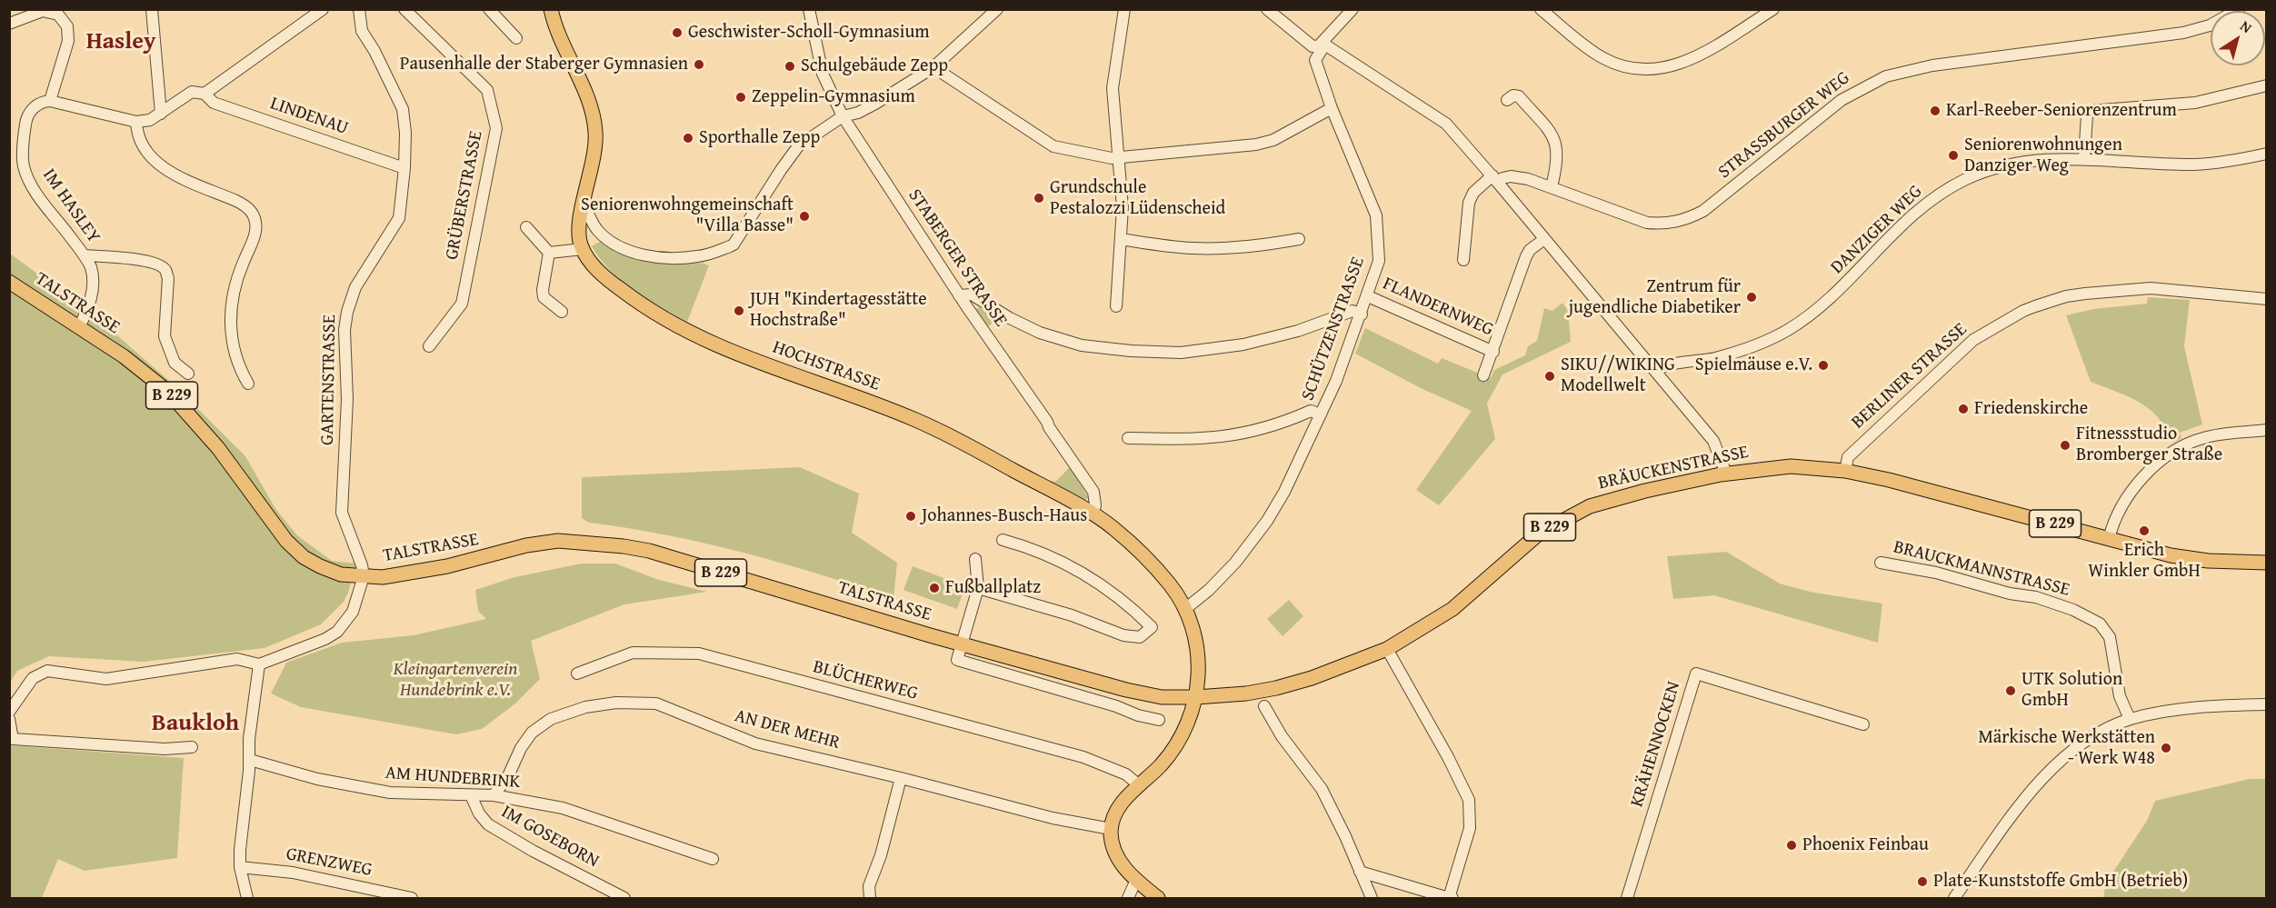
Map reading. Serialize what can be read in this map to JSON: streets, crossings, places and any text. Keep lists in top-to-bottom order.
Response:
{
  "streets": {
    "main road": [
      "TALSTRASSE",
      "HOCHSTRASSE",
      "B 229",
      "BRÄUCKENSTRASSE"
    ],
    "street": [
      "LINDENAU",
      "STRASSBURGER WEG",
      "GRÜBERSTRASSE",
      "IM HASLEY",
      "DANZIGER WEG",
      "STABERGER STRASSE",
      "FLANDERNWEG",
      "SCHÜTZENSTRASSE",
      "BERLINER STRASSE",
      "GARTENSTRASSE",
      "BRAUCKMANNSTRASSE",
      "BLÜCHERWEG",
      "AN DER MEHR",
      "KRÄHENNOCKEN",
      "AM HUNDEBRINK",
      "IM GOSEBORN",
      "GRENZWEG"
    ]
  },
  "crossings": [
    ["LINDENAU", "GARTENSTRASSE"],
    ["IM HASLEY", "TALSTRASSE"],
    ["STABERGER STRASSE", "HOCHSTRASSE"],
    ["TALSTRASSE", "HOCHSTRASSE"],
    ["TALSTRASSE", "GARTENSTRASSE"],
    ["TALSTRASSE", "BRÄUCKENSTRASSE"],
    ["FLANDERNWEG", "SCHÜTZENSTRASSE"],
    ["SCHÜTZENSTRASSE", "HOCHSTRASSE"],
    ["HOCHSTRASSE", "BRÄUCKENSTRASSE"],
    ["HOCHSTRASSE", "BLÜCHERWEG"],
    ["HOCHSTRASSE", "AN DER MEHR"],
    ["BERLINER STRASSE", "BRÄUCKENSTRASSE"],
    ["AN DER MEHR", "AM HUNDEBRINK"],
    ["AM HUNDEBRINK", "IM GOSEBORN"]
  ],
  "districts": ["Hasley", "Baukloh"],
  "parks": ["Kleingartenverein Hundebrink e.V."],
  "places": [
    "Geschwister-Scholl-Gymnasium",
    "Pausenhalle der Staberger Gymnasien",
    "Schulgebäude Zepp",
    "Zeppelin-Gymnasium",
    "Karl-Reeber-Seniorenzentrum",
    "Sporthalle Zepp",
    "Seniorenwohnungen Danziger Weg",
    "Grundschule Pestalozzi Lüdenscheid",
    "Seniorenwohngemeinschaft \"Villa Basse\"",
    "Zentrum für jugendliche Diabetiker",
    "JUH \"Kindertagesstätte Hochstraße\"",
    "Spielmäuse e.V.",
    "SIKU//WIKING Modellwelt",
    "Friedenskirche",
    "Fitnessstudio Bromberger Straße",
    "Johannes-Busch-Haus",
    "Erich Winkler GmbH",
    "Fußballplatz",
    "UTK Solution GmbH",
    "Märkische Werkstätten - Werk W48",
    "Phoenix Feinbau",
    "Plate-Kunststoffe GmbH (Betrieb)"
  ],
  "north": "top right"
}
